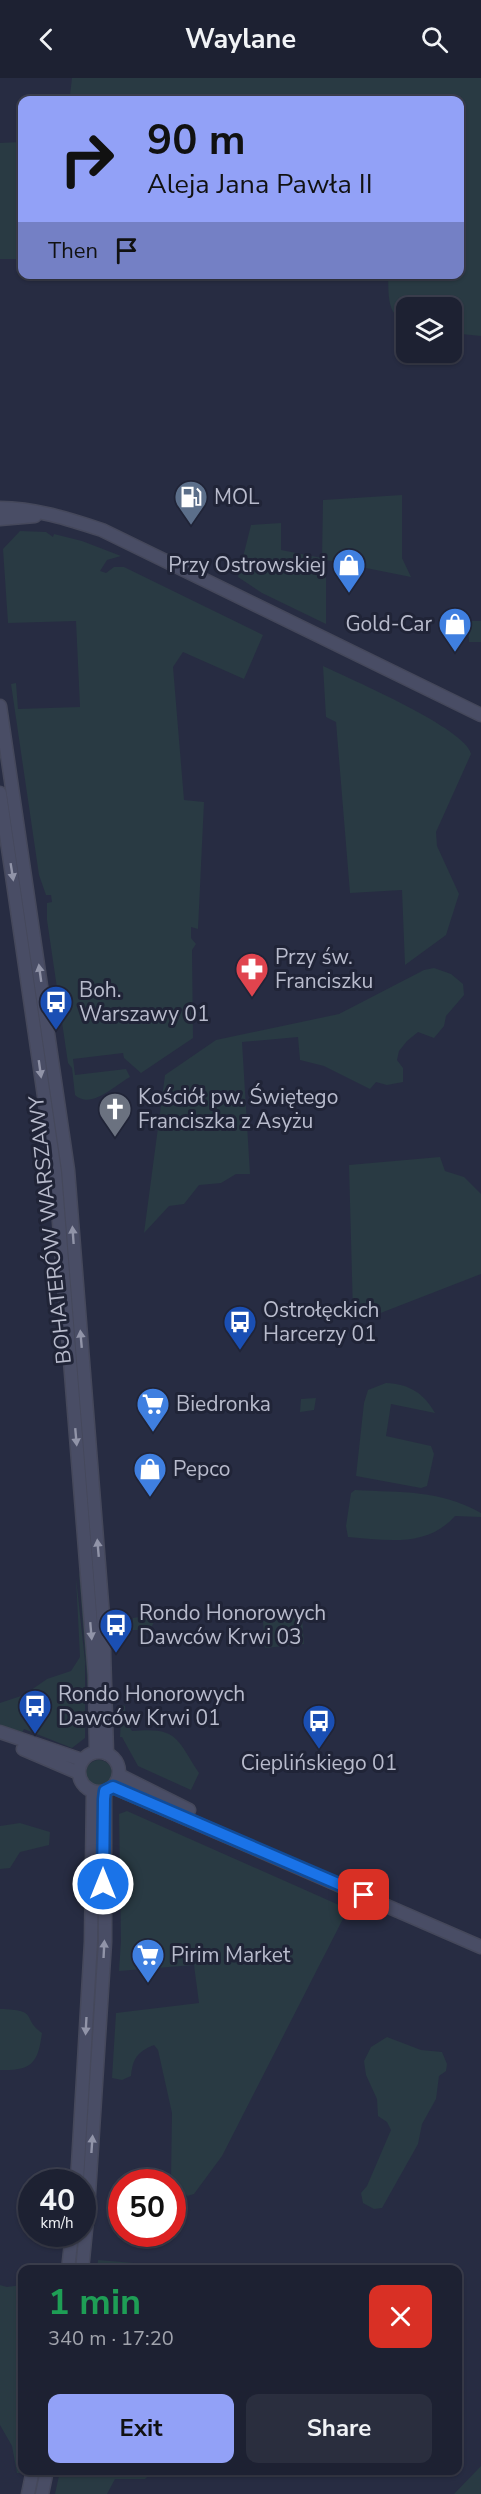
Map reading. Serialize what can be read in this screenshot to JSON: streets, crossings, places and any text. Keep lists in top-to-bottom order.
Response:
{
  "streets": {
    "main road": ["BOHATERÓW WARSZAWY"]
  },
  "places": {
    "fuel station": ["MOL"],
    "shop": ["Przy Ostrowskiej", "Gold-Car", "Pepco"],
    "pharmacy": ["Przy św. Franciszku"],
    "bus stop": [
      "Boh. Warszawy 01",
      "Ostrołęckich Harcerzy 01",
      "Rondo Honorowych Dawców Krwi 03",
      "Rondo Honorowych Dawców Krwi 01",
      "Cieplińskiego 01"
    ],
    "church": ["Kościół pw. Świętego Franciszka z Asyżu"],
    "supermarket": ["Biedronka", "Pirim Market"]
  },
  "page": {
    "header": "Waylane",
    "turn": ["90 m", "Aleja Jana Pawła II"],
    "then": "Then",
    "speed": "40 km/h",
    "limit": "50",
    "heading": ["1 min", "340 m · 17:20"],
    "buttons": ["Exit", "Share"]
  }
}
